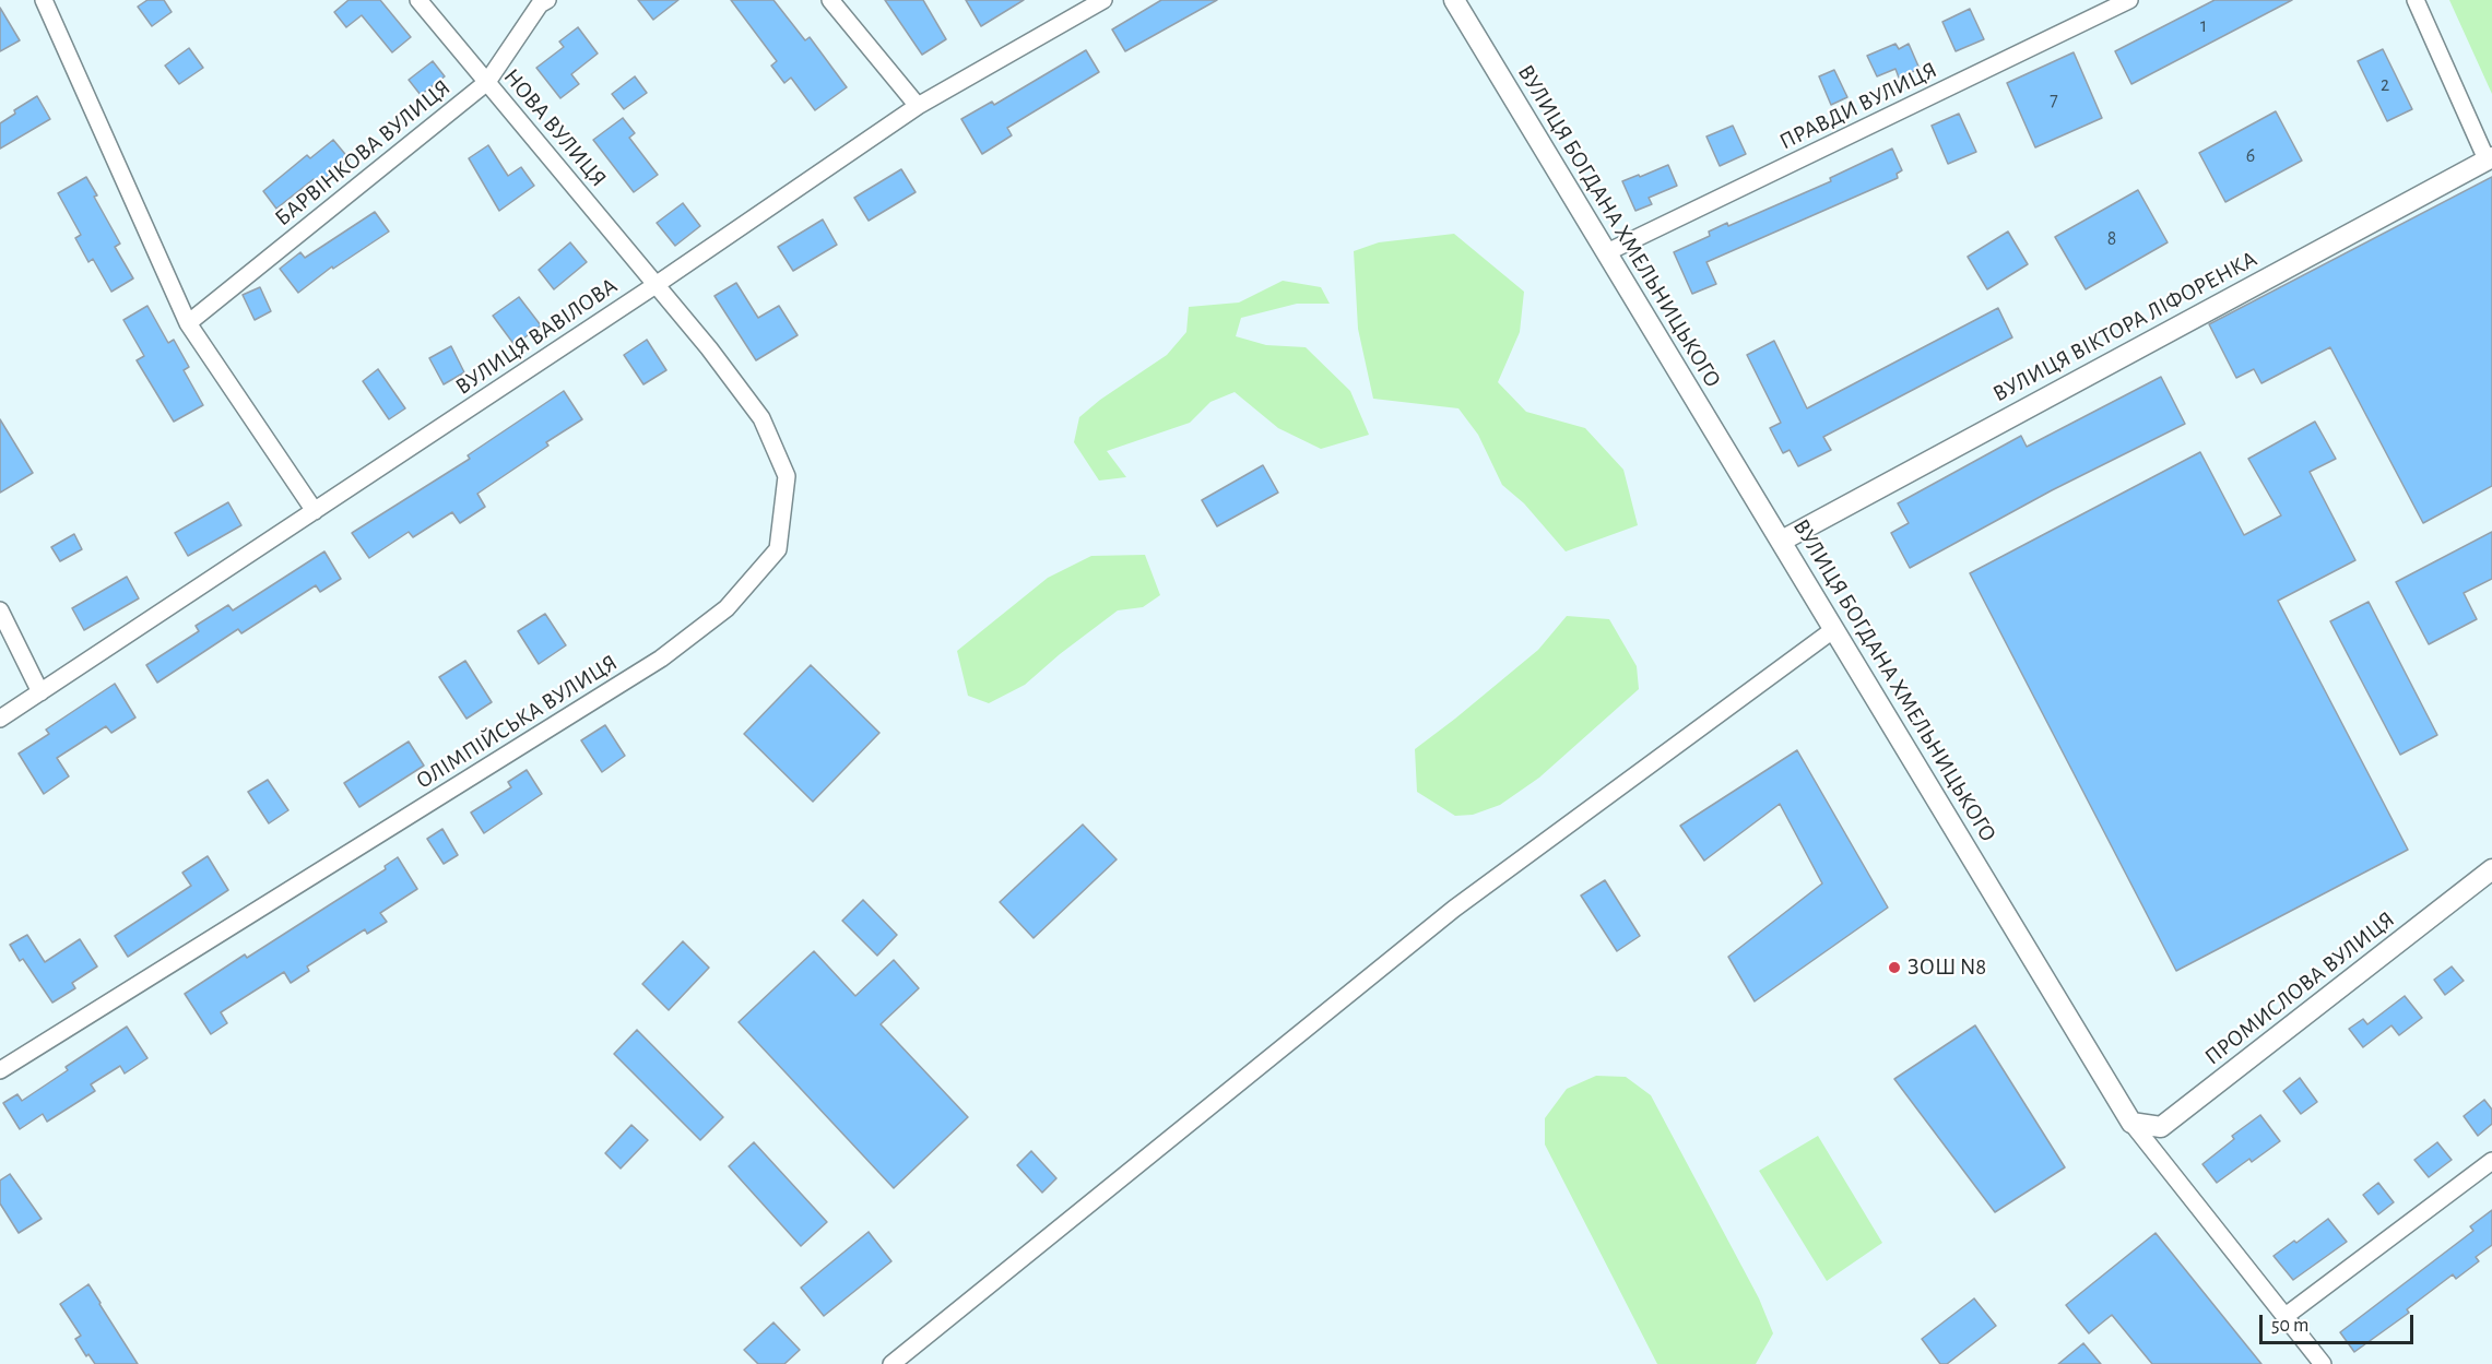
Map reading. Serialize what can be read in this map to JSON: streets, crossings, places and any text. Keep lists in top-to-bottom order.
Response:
{
  "streets": {
    "street": [
      "ПРАВДИ ВУЛИЦЯ",
      "НОВА ВУЛИЦЯ",
      "БАРВІНКОВА ВУЛИЦЯ",
      "ВУЛИЦЯ БОГДАНА ХМЕЛЬНИЦЬКОГО",
      "ВУЛИЦЯ ВІКТОРА ЛІФОРЕНКА",
      "ВУЛИЦЯ ВАВІЛОВА",
      "ОЛІМПІЙСЬКА ВУЛИЦЯ",
      "ПРОМИСЛОВА ВУЛИЦЯ"
    ]
  },
  "crossings": [
    ["ПРАВДИ ВУЛИЦЯ", "ВУЛИЦЯ БОГДАНА ХМЕЛЬНИЦЬКОГО"],
    ["НОВА ВУЛИЦЯ", "БАРВІНКОВА ВУЛИЦЯ"],
    ["НОВА ВУЛИЦЯ", "ВУЛИЦЯ ВАВІЛОВА"],
    ["НОВА ВУЛИЦЯ", "ОЛІМПІЙСЬКА ВУЛИЦЯ"],
    ["ВУЛИЦЯ БОГДАНА ХМЕЛЬНИЦЬКОГО", "ВУЛИЦЯ ВІКТОРА ЛІФОРЕНКА"],
    ["ВУЛИЦЯ БОГДАНА ХМЕЛЬНИЦЬКОГО", "ПРОМИСЛОВА ВУЛИЦЯ"],
    ["ВУЛИЦЯ ВАВІЛОВА", "ОЛІМПІЙСЬКА ВУЛИЦЯ"]
  ],
  "places": ["ЗОШ N8"],
  "house_numbers": [
    "1",
    "2",
    "7",
    "6",
    "8"
  ],
  "scale_bar": "50 m"
}
